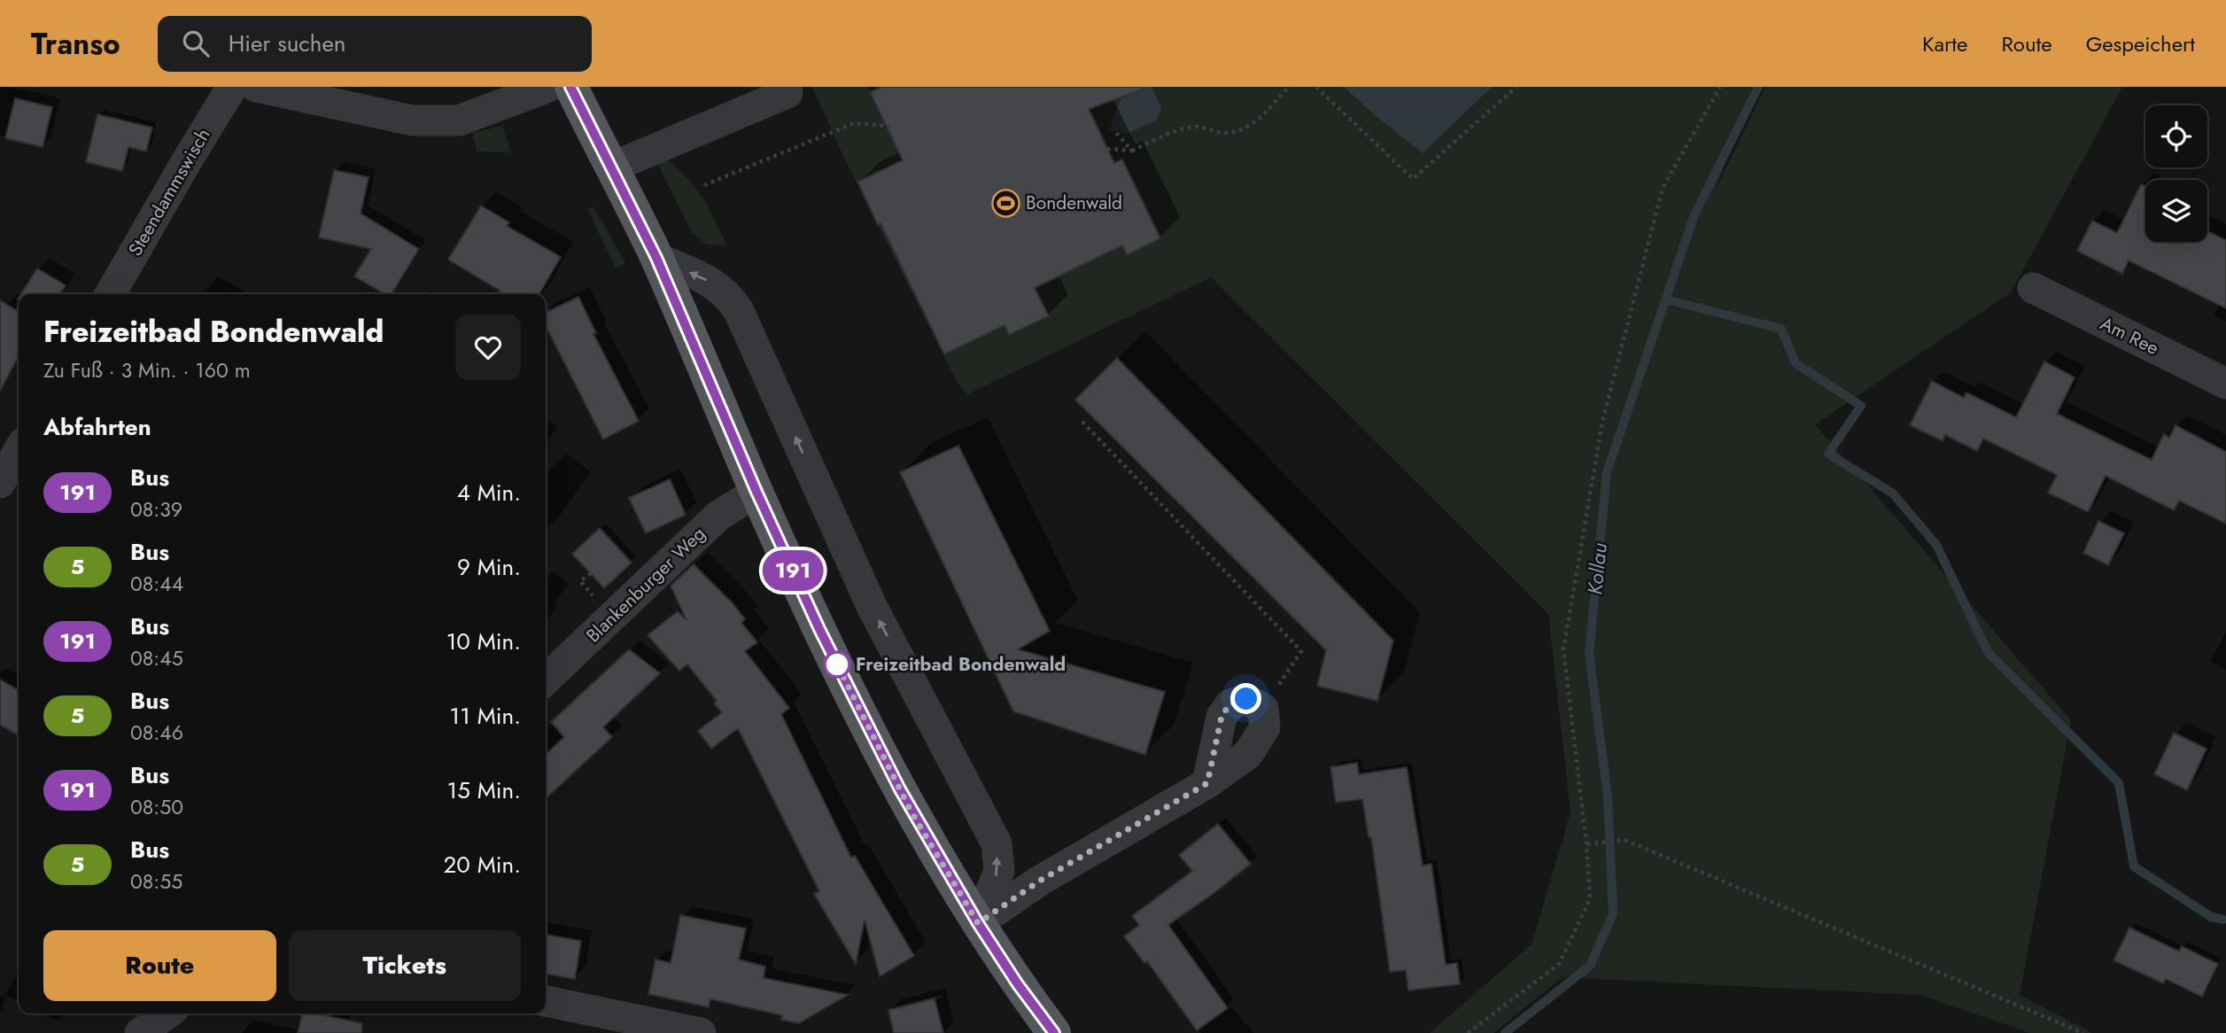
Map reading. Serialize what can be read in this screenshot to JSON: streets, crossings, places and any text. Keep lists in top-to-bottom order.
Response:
{
  "streets": {
    "street": ["Steendammswisch", "Am Ree", "Blankenburger Weg"]
  },
  "water": ["Kollau"],
  "places": {
    "sports": ["Bondenwald"],
    "other": ["Freizeitbad Bondenwald"]
  },
  "lines": ["bus line 191"],
  "page": {
    "header": "Transo",
    "search": "Hier suchen",
    "nav": ["Karte", "Route", "Gespeichert"],
    "on_map": "191",
    "heading": [
      ["Freizeitbad Bondenwald", "Zu Fuß · 3 Min. · 160 m"],
      "Abfahrten"
    ],
    "list": [
      {
        "mark": "191",
        "name": "Bus",
        "note": "08:39",
        "value": "4 Min."
      },
      {
        "mark": "5",
        "name": "Bus",
        "note": "08:44",
        "value": "9 Min."
      },
      {
        "mark": "191",
        "name": "Bus",
        "note": "08:45",
        "value": "10 Min."
      },
      {
        "mark": "5",
        "name": "Bus",
        "note": "08:46",
        "value": "11 Min."
      },
      {
        "mark": "191",
        "name": "Bus",
        "note": "08:50",
        "value": "15 Min."
      },
      {
        "mark": "5",
        "name": "Bus",
        "note": "08:55",
        "value": "20 Min."
      }
    ],
    "buttons": ["Route", "Tickets"]
  }
}
